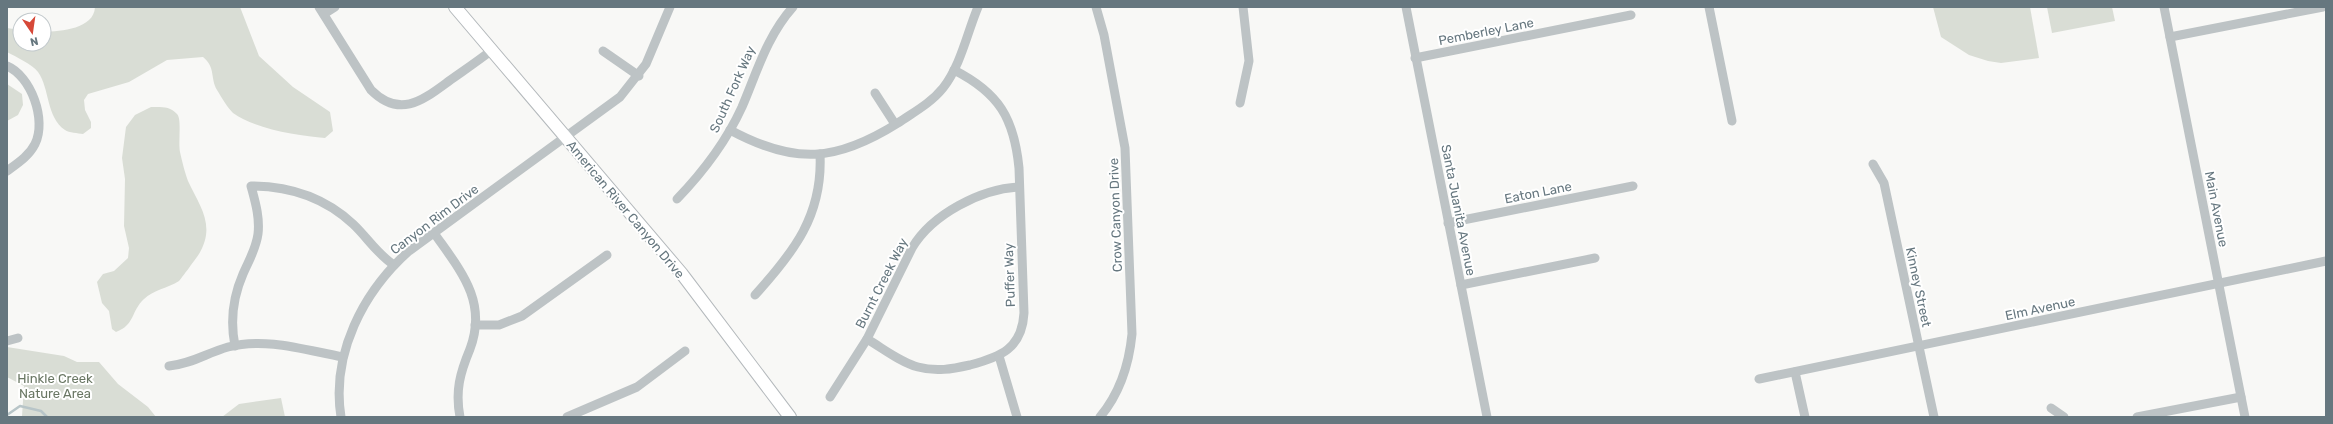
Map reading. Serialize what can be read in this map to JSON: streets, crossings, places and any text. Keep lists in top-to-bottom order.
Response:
{
  "streets": {
    "main road": ["American River Canyon Drive"],
    "street": [
      "Pemberley Lane",
      "South Fork Way",
      "Eaton Lane",
      "Main Avenue",
      "Santa Juanita Avenue",
      "Crow Canyon Drive",
      "Canyon Rim Drive",
      "Puffer Way",
      "Burnt Creek Way",
      "Kinney Street",
      "Elm Avenue"
    ]
  },
  "crossings": [
    ["Pemberley Lane", "Santa Juanita Avenue"],
    ["Eaton Lane", "Santa Juanita Avenue"],
    ["American River Canyon Drive", "Canyon Rim Drive"],
    ["Main Avenue", "Elm Avenue"],
    ["Puffer Way", "Burnt Creek Way"],
    ["Kinney Street", "Elm Avenue"]
  ],
  "parks": ["Hinkle Creek Nature Area"],
  "north": "bottom"
}
